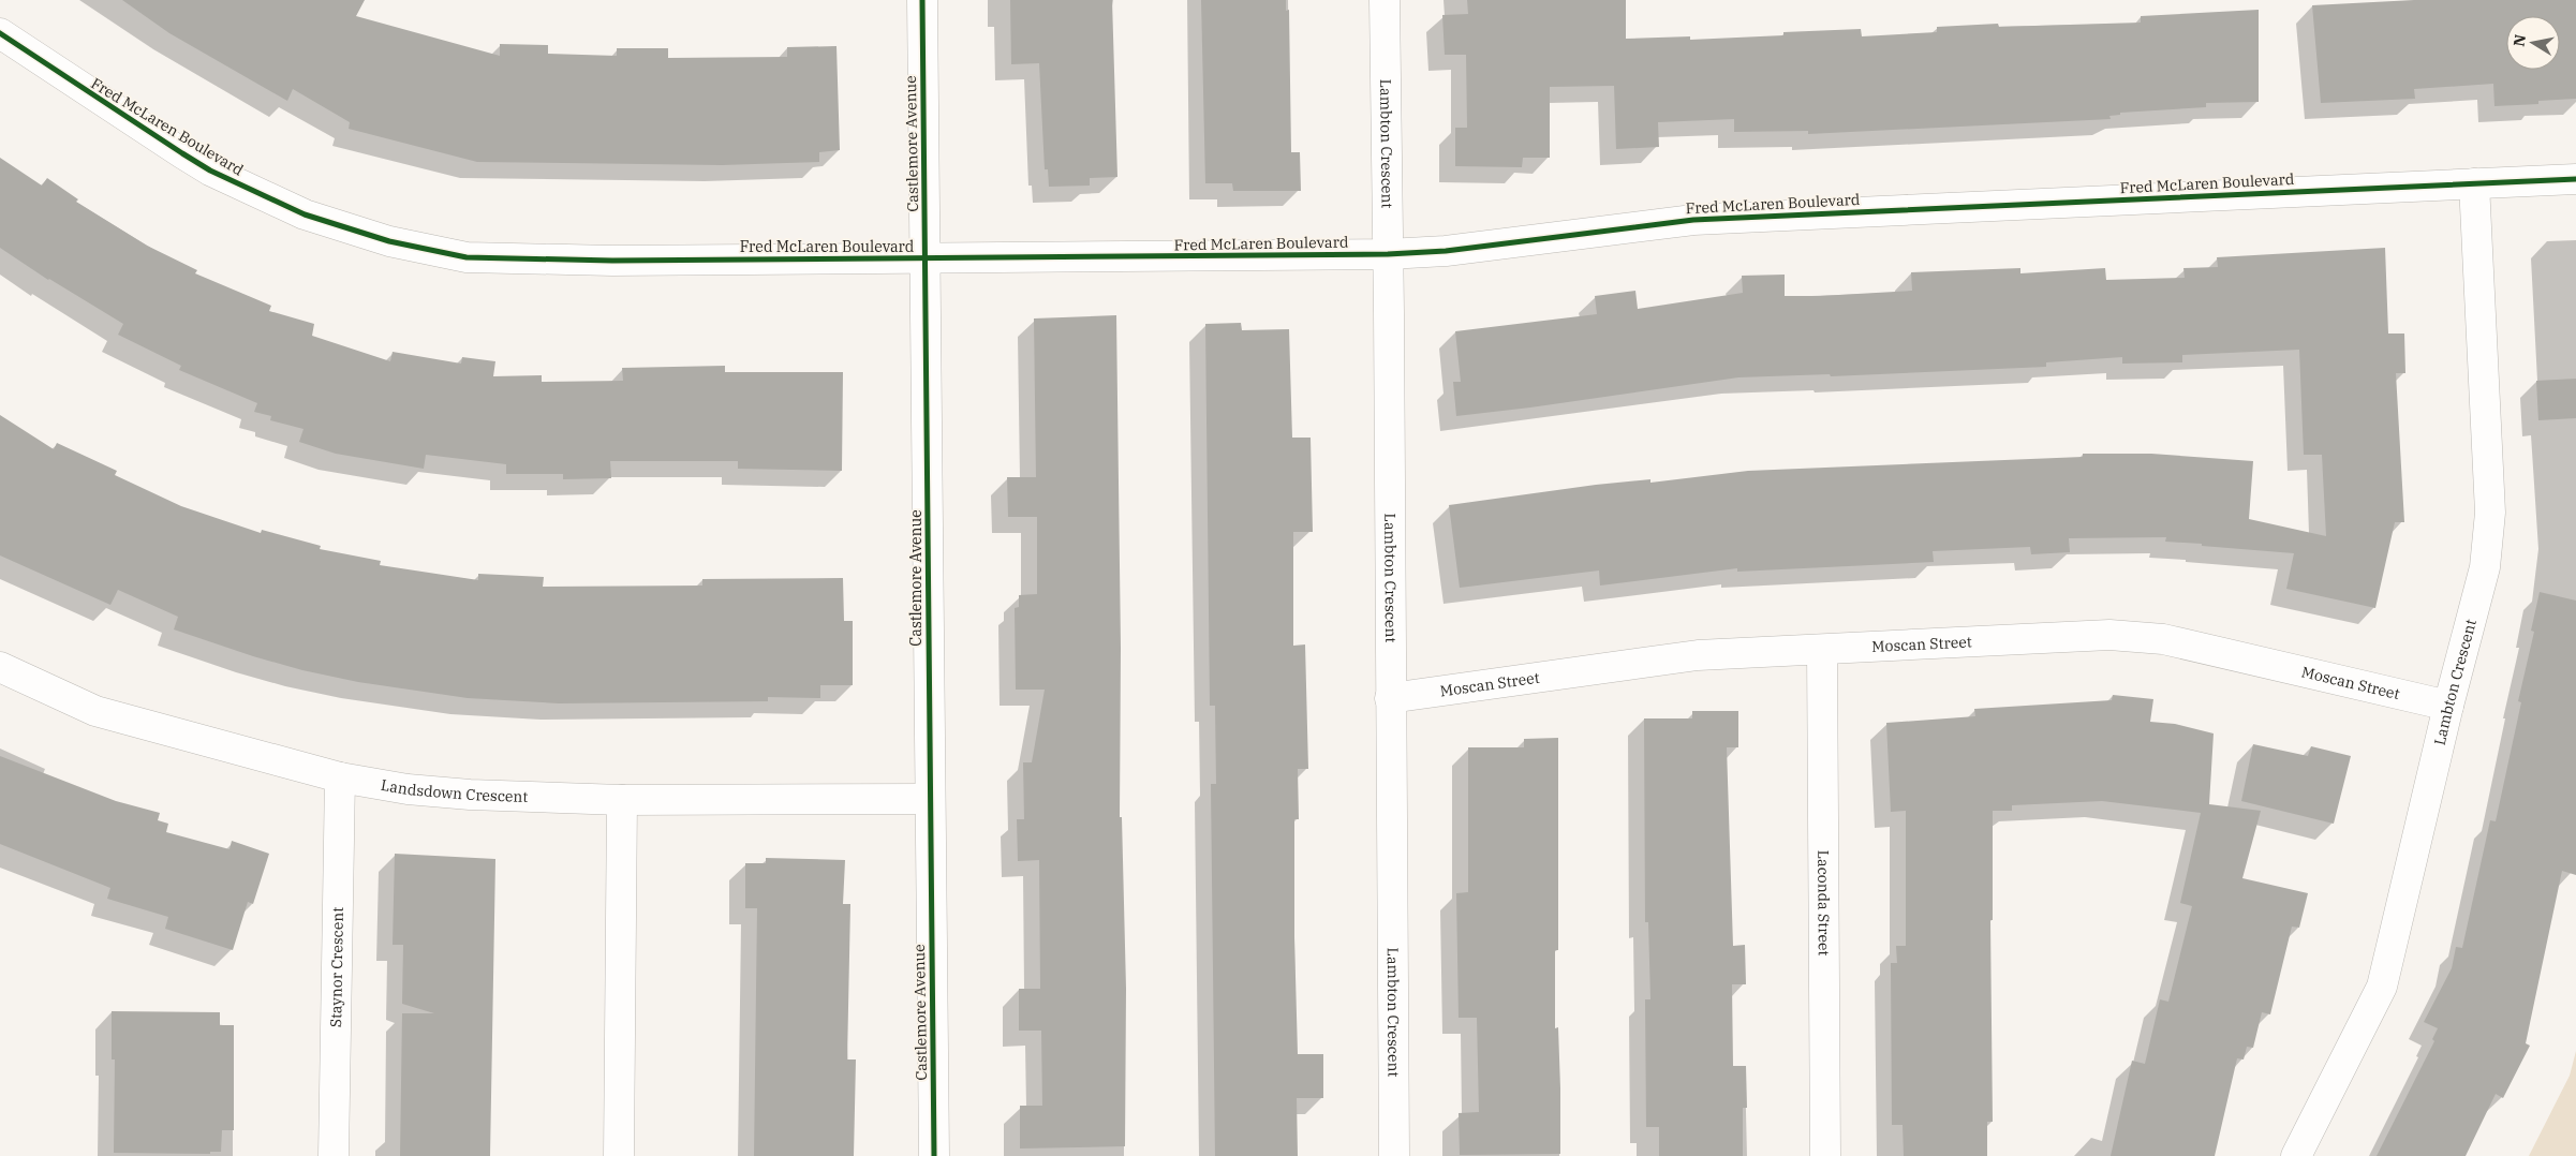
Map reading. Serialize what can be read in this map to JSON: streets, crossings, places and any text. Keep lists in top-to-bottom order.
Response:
{
  "streets": {
    "street": [
      "Fred McLaren Boulevard",
      "Castlemore Avenue",
      "Lambton Crescent",
      "Moscan Street",
      "Landsdown Crescent",
      "Laconda Street",
      "Staynor Crescent"
    ]
  },
  "crossings": [
    ["Fred McLaren Boulevard", "Castlemore Avenue"],
    ["Fred McLaren Boulevard", "Lambton Crescent"],
    ["Castlemore Avenue", "Landsdown Crescent"],
    ["Lambton Crescent", "Moscan Street"],
    ["Moscan Street", "Laconda Street"],
    ["Landsdown Crescent", "Staynor Crescent"]
  ],
  "north": "left"
}
